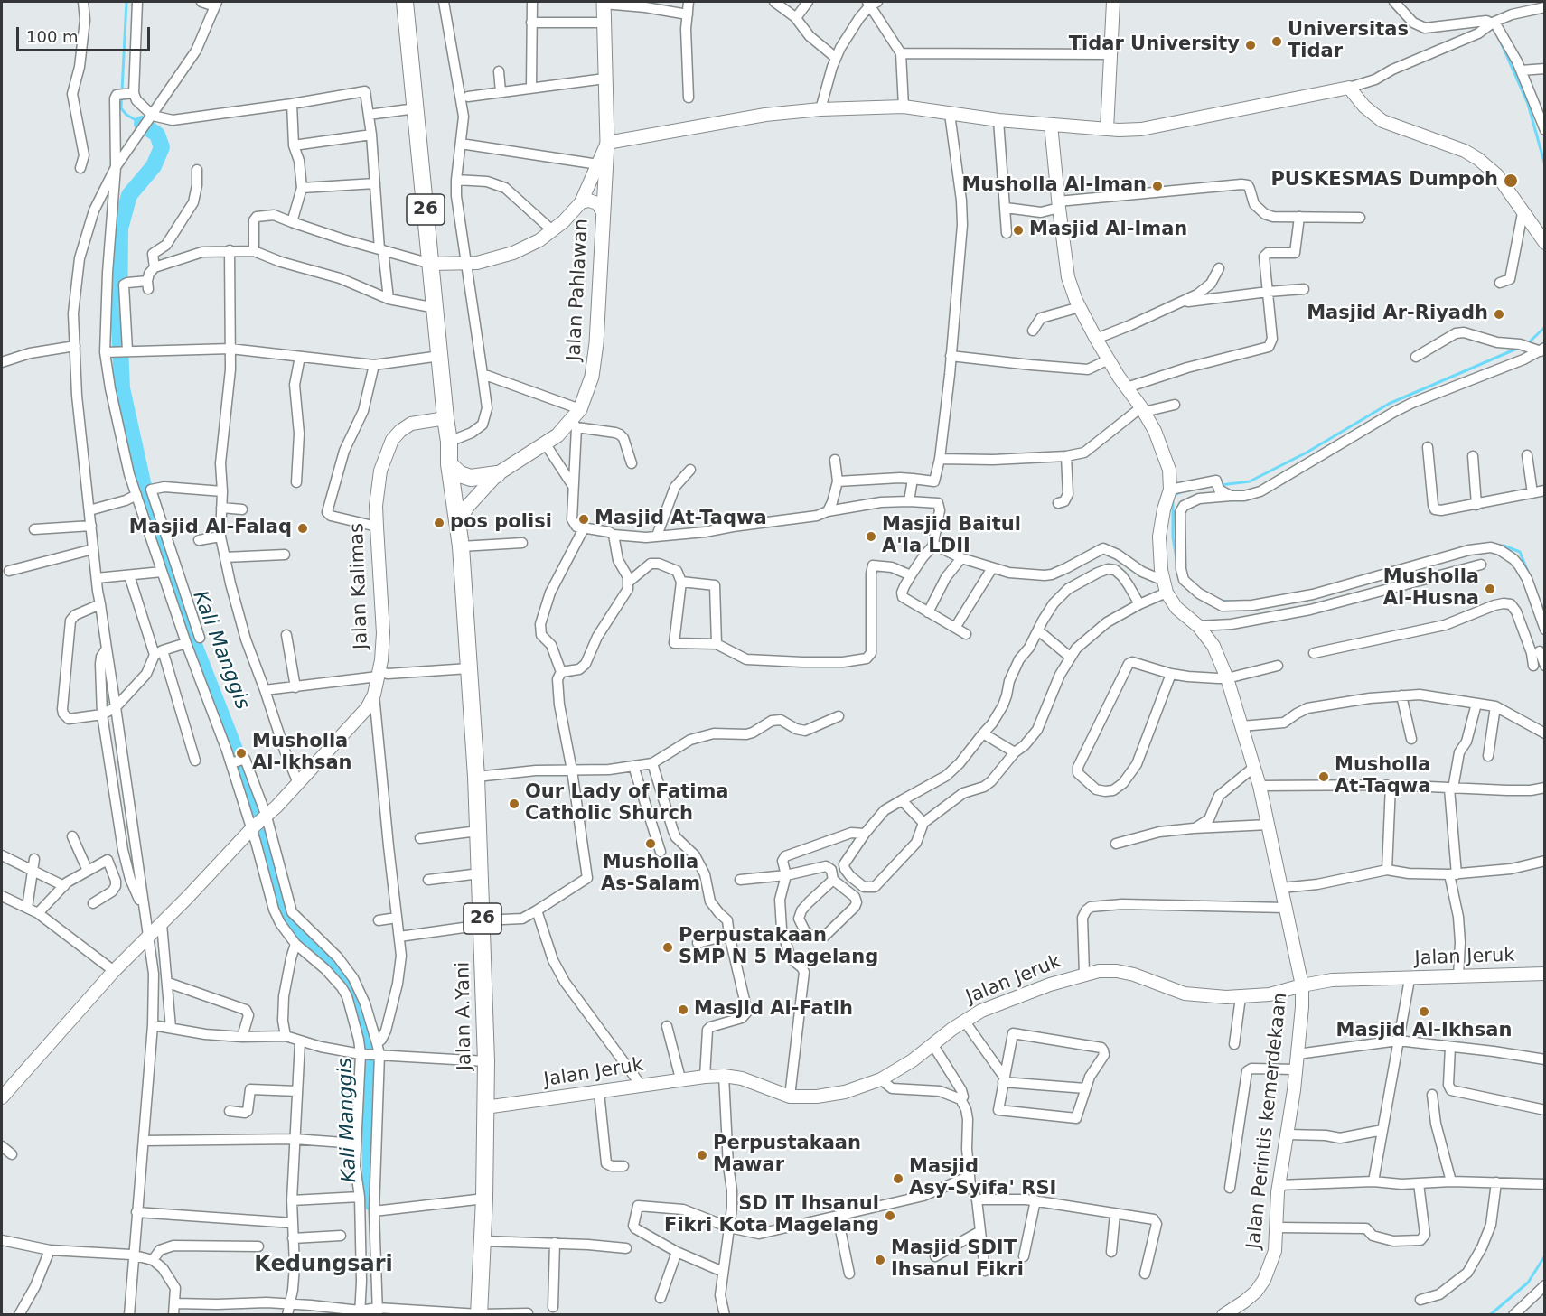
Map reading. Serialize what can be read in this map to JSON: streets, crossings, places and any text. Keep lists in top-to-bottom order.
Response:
{
  "streets": {
    "highway": ["26", "Jalan A.Yani"],
    "main road": ["Jalan Pahlawan"],
    "street": ["Jalan Kalimas", "Jalan Jeruk", "Jalan Perintis kemerdekaan"]
  },
  "crossings": [
    ["26", "Jalan Pahlawan"],
    ["26", "Jalan Kalimas"],
    ["26", "Jalan A.Yani"],
    ["Jalan Pahlawan", "Jalan A.Yani"],
    ["Jalan Jeruk", "Jalan A.Yani"],
    ["Jalan Jeruk", "Jalan Perintis kemerdekaan"]
  ],
  "districts": ["Kedungsari"],
  "water": ["Kali Manggis"],
  "places": [
    "Universitas Tidar",
    "Tidar University",
    "PUSKESMAS Dumpoh",
    "Musholla Al-Iman",
    "Masjid Al-Iman",
    "Masjid Ar-Riyadh",
    "Masjid At-Taqwa",
    "pos polisi",
    "Masjid Al-Falaq",
    "Masjid Baitul A'la LDII",
    "Musholla Al-Husna",
    "Musholla Al-Ikhsan",
    "Musholla At-Taqwa",
    "Our Lady of Fatima Catholic Shurch",
    "Musholla As-Salam",
    "Perpustakaan SMP N 5 Magelang",
    "Masjid Al-Fatih",
    "Masjid Al-Ikhsan",
    "Perpustakaan Mawar",
    "Masjid Asy-Syifa' RSI",
    "SD IT Ihsanul Fikri Kota Magelang",
    "Masjid SDIT Ihsanul Fikri"
  ],
  "scale_bar": "100 m"
}
